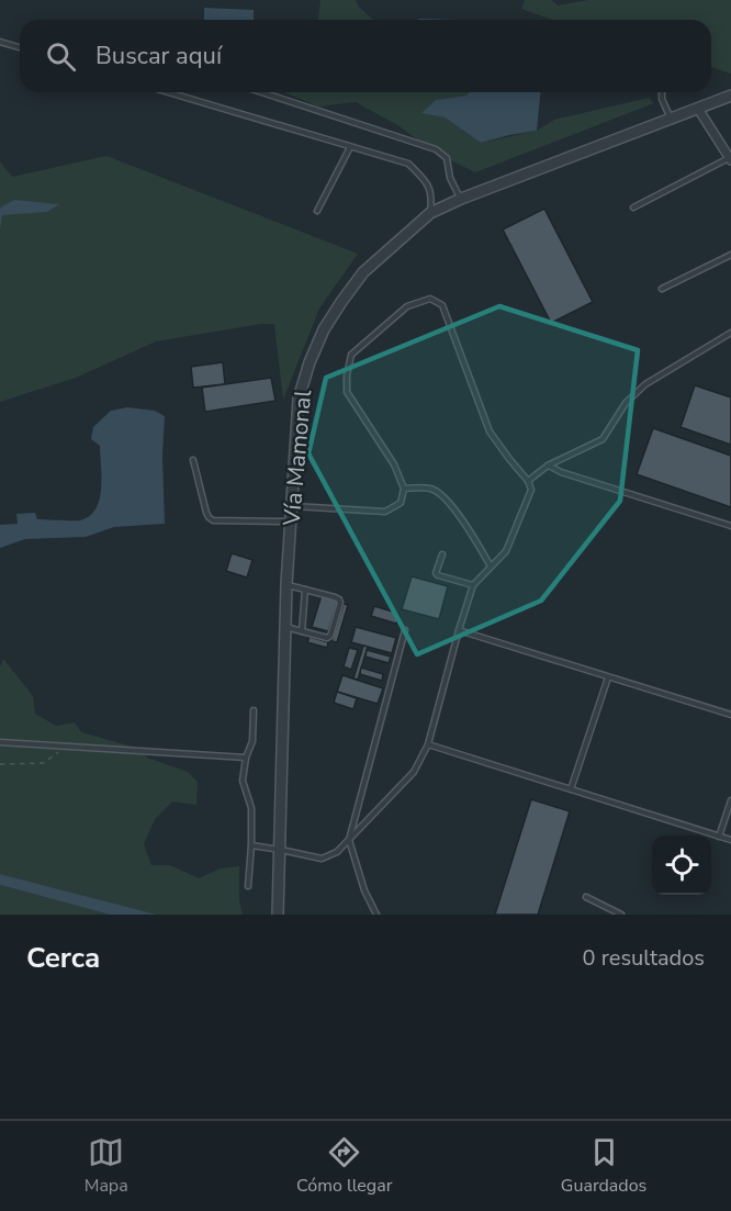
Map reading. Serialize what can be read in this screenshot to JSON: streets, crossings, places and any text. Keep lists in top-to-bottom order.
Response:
{
  "streets": {
    "street": ["Vía Mamonal"]
  },
  "page": {
    "search": "Buscar aquí",
    "heading": ["Cerca", "0 resultados"],
    "nav": ["Mapa", "Cómo llegar", "Guardados"]
  }
}
